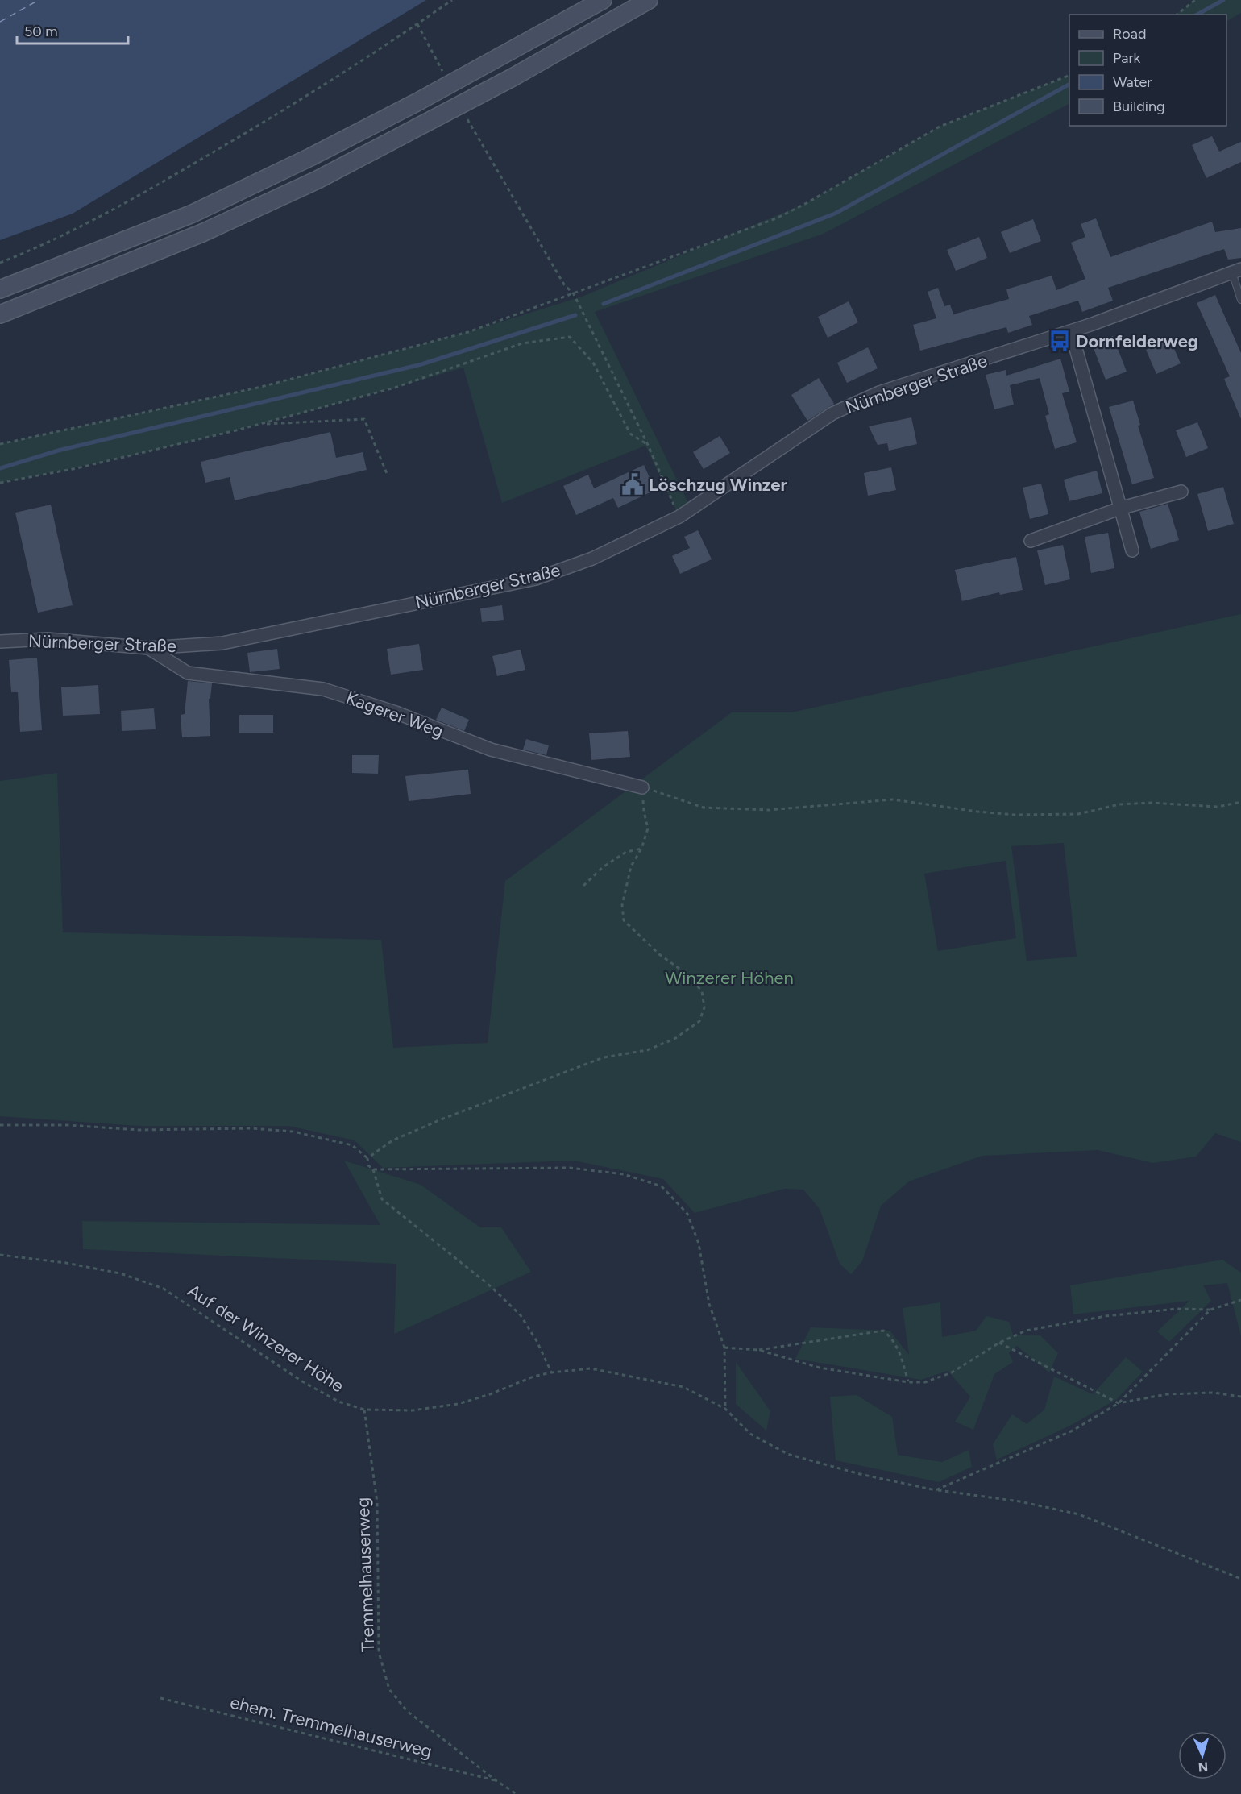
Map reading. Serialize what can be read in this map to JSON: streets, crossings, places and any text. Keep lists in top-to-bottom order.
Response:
{
  "streets": {
    "street": ["Nürnberger Straße", "Kagerer Weg"],
    "path": ["Auf der Winzerer Höhe", "Tremmelhauserweg", "ehem. Tremmelhauserweg"]
  },
  "crossings": [
    ["Nürnberger Straße", "Kagerer Weg"],
    ["Auf der Winzerer Höhe", "Tremmelhauserweg"],
    ["Tremmelhauserweg", "ehem. Tremmelhauserweg"]
  ],
  "parks": ["Winzerer Höhen"],
  "places": {
    "bus stop": ["Dornfelderweg"],
    "public building": ["Löschzug Winzer"]
  },
  "legend": [
    "Road",
    "Park",
    "Water",
    "Building"
  ],
  "scale_bar": "50 m",
  "north": "bottom"
}
